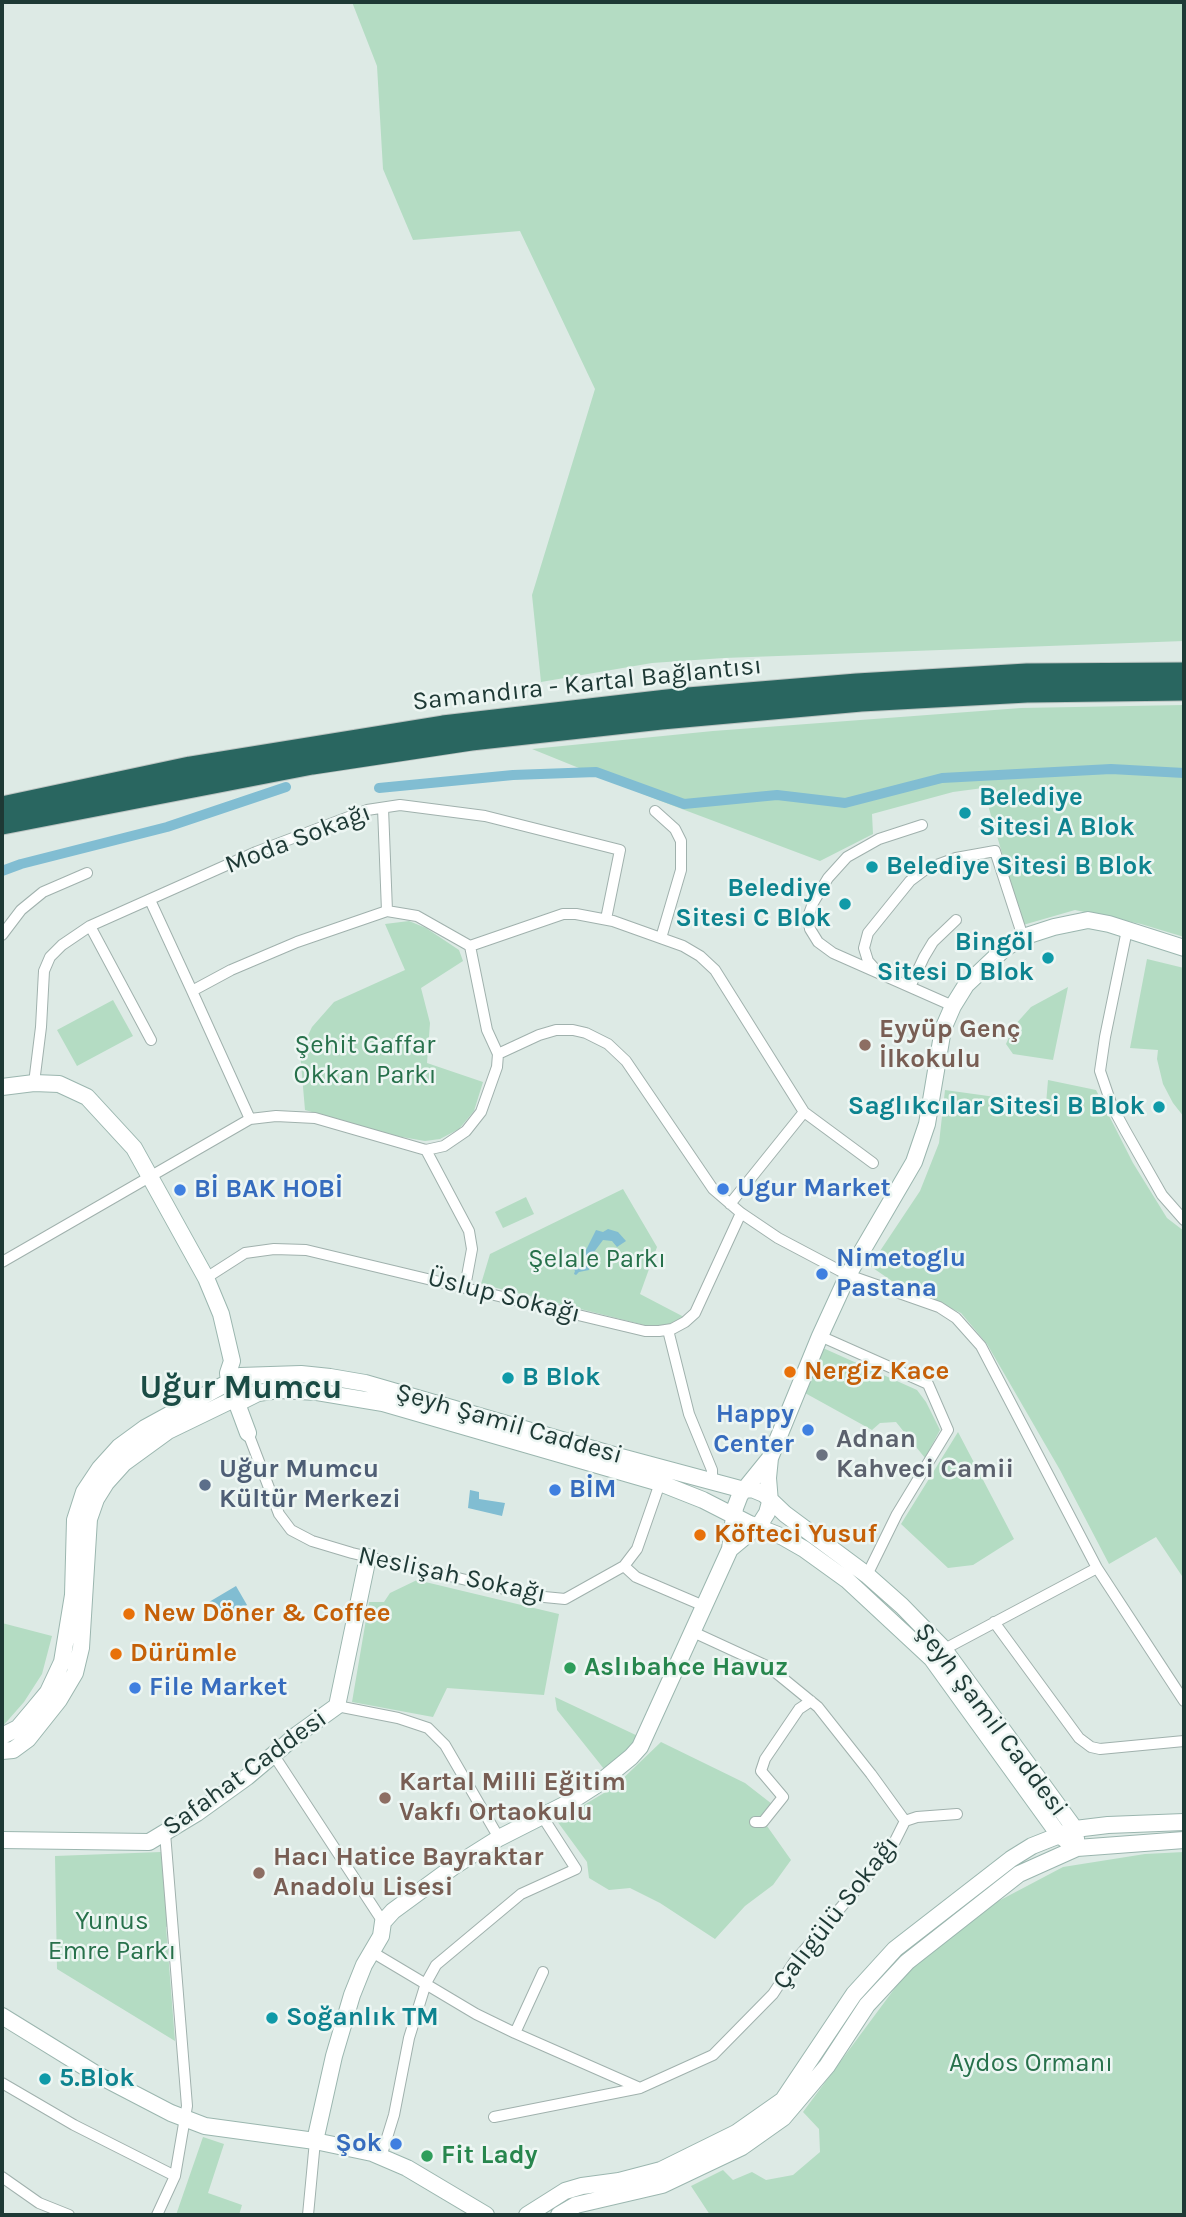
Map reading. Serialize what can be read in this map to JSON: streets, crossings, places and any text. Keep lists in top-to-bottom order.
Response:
{
  "streets": {
    "highway": ["Samandıra - Kartal Bağlantısı"],
    "street": [
      "Moda Sokağı",
      "Üslup Sokağı",
      "Şeyh Şamil Caddesi",
      "Neslişah Sokağı",
      "Safahat Caddesi",
      "Çalıgülü Sokağı"
    ]
  },
  "crossings": [
    ["Neslişah Sokağı", "Safahat Caddesi"]
  ],
  "districts": ["Uğur Mumcu"],
  "parks": [
    "Şehit Gaffar Okkan Parkı",
    "Şelale Parkı",
    "Yunus Emre Parkı",
    "Aydos Ormanı"
  ],
  "places": [
    "Belediye Sitesi A Blok",
    "Belediye Sitesi B Blok",
    "Belediye Sitesi C Blok",
    "Bingöl Sitesi D Blok",
    "Eyyüp Genç İlkokulu",
    "Saglıkcılar Sitesi B Blok",
    "Ugur Market",
    "Bİ BAK HOBİ",
    "Nimetoglu Pastana",
    "Nergiz Kace",
    "B Blok",
    "Happy Center",
    "Adnan Kahveci Camii",
    "Uğur Mumcu Kültür Merkezi",
    "BİM",
    "Köfteci Yusuf",
    "New Döner & Coffee",
    "Dürümle",
    "Aslıbahce Havuz",
    "File Market",
    "Kartal Milli Eğitim Vakfı Ortaokulu",
    "Hacı Hatice Bayraktar Anadolu Lisesi",
    "Soğanlık TM",
    "5.Blok",
    "Şok",
    "Fit Lady"
  ]
}
